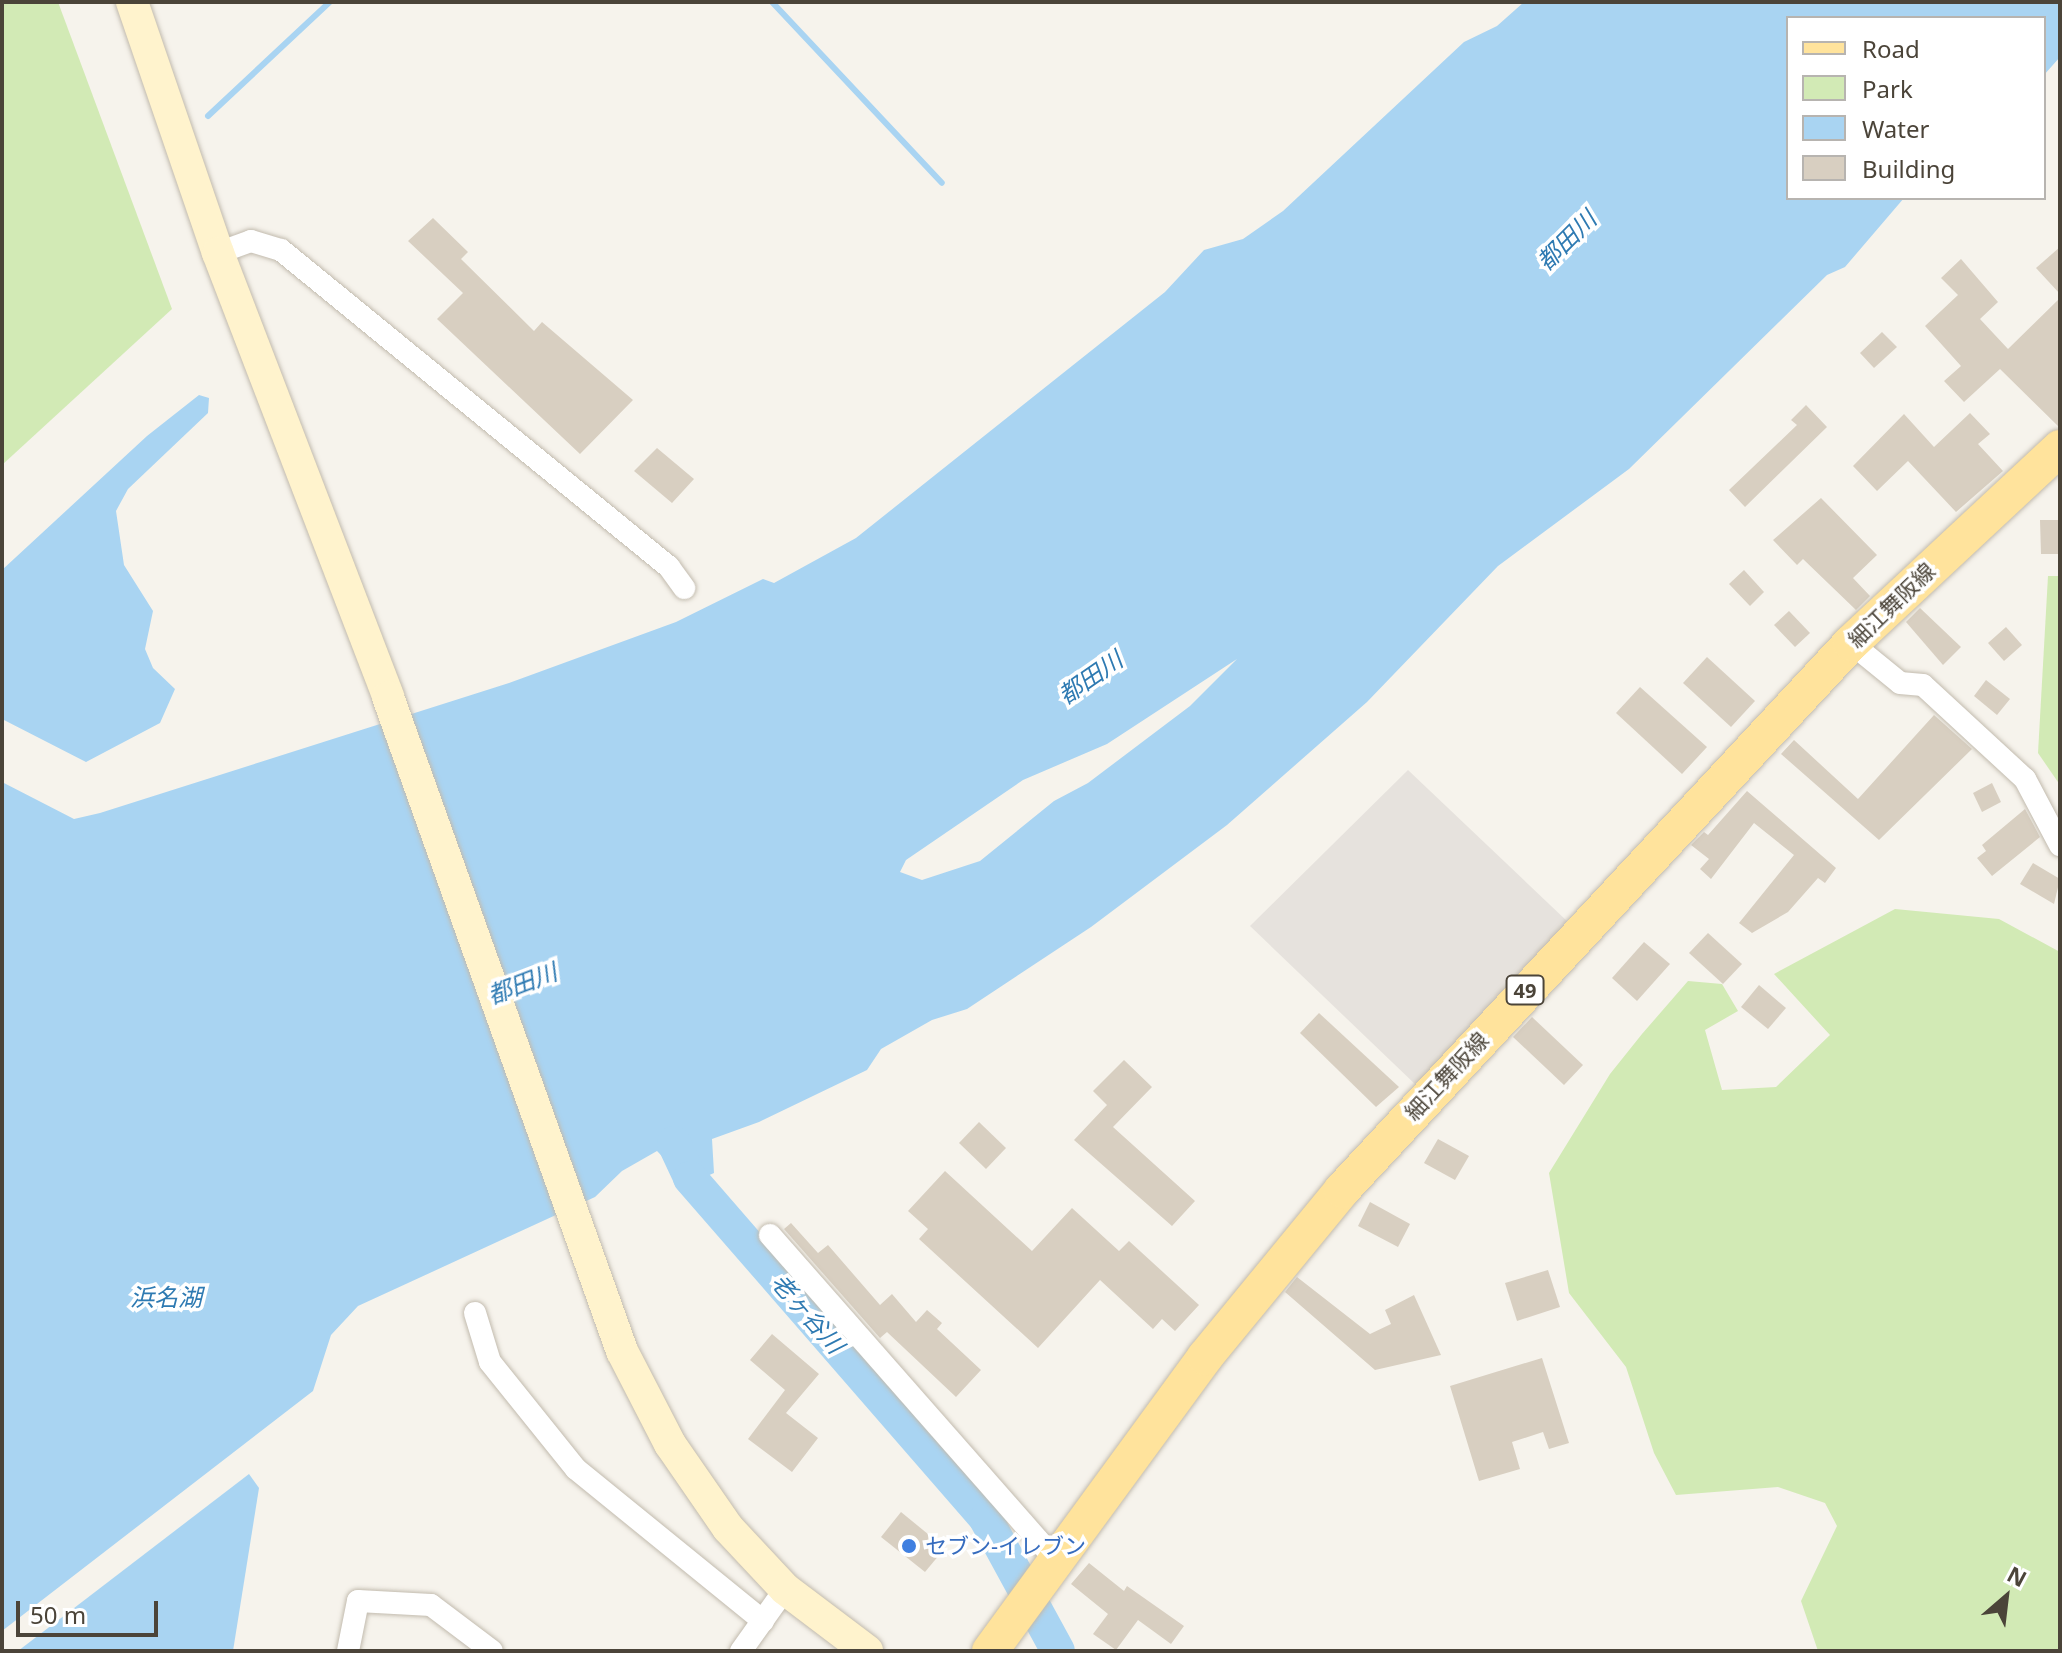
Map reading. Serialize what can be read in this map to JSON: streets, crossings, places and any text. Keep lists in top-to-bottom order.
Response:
{
  "streets": {
    "main road": ["細江舞阪線", "49"]
  },
  "water": ["都田川", "浜名湖", "老ヶ谷川"],
  "places": ["セブン-イレブン"],
  "legend": [
    "Road",
    "Park",
    "Water",
    "Building"
  ],
  "scale_bar": "50 m",
  "north": "top right"
}
